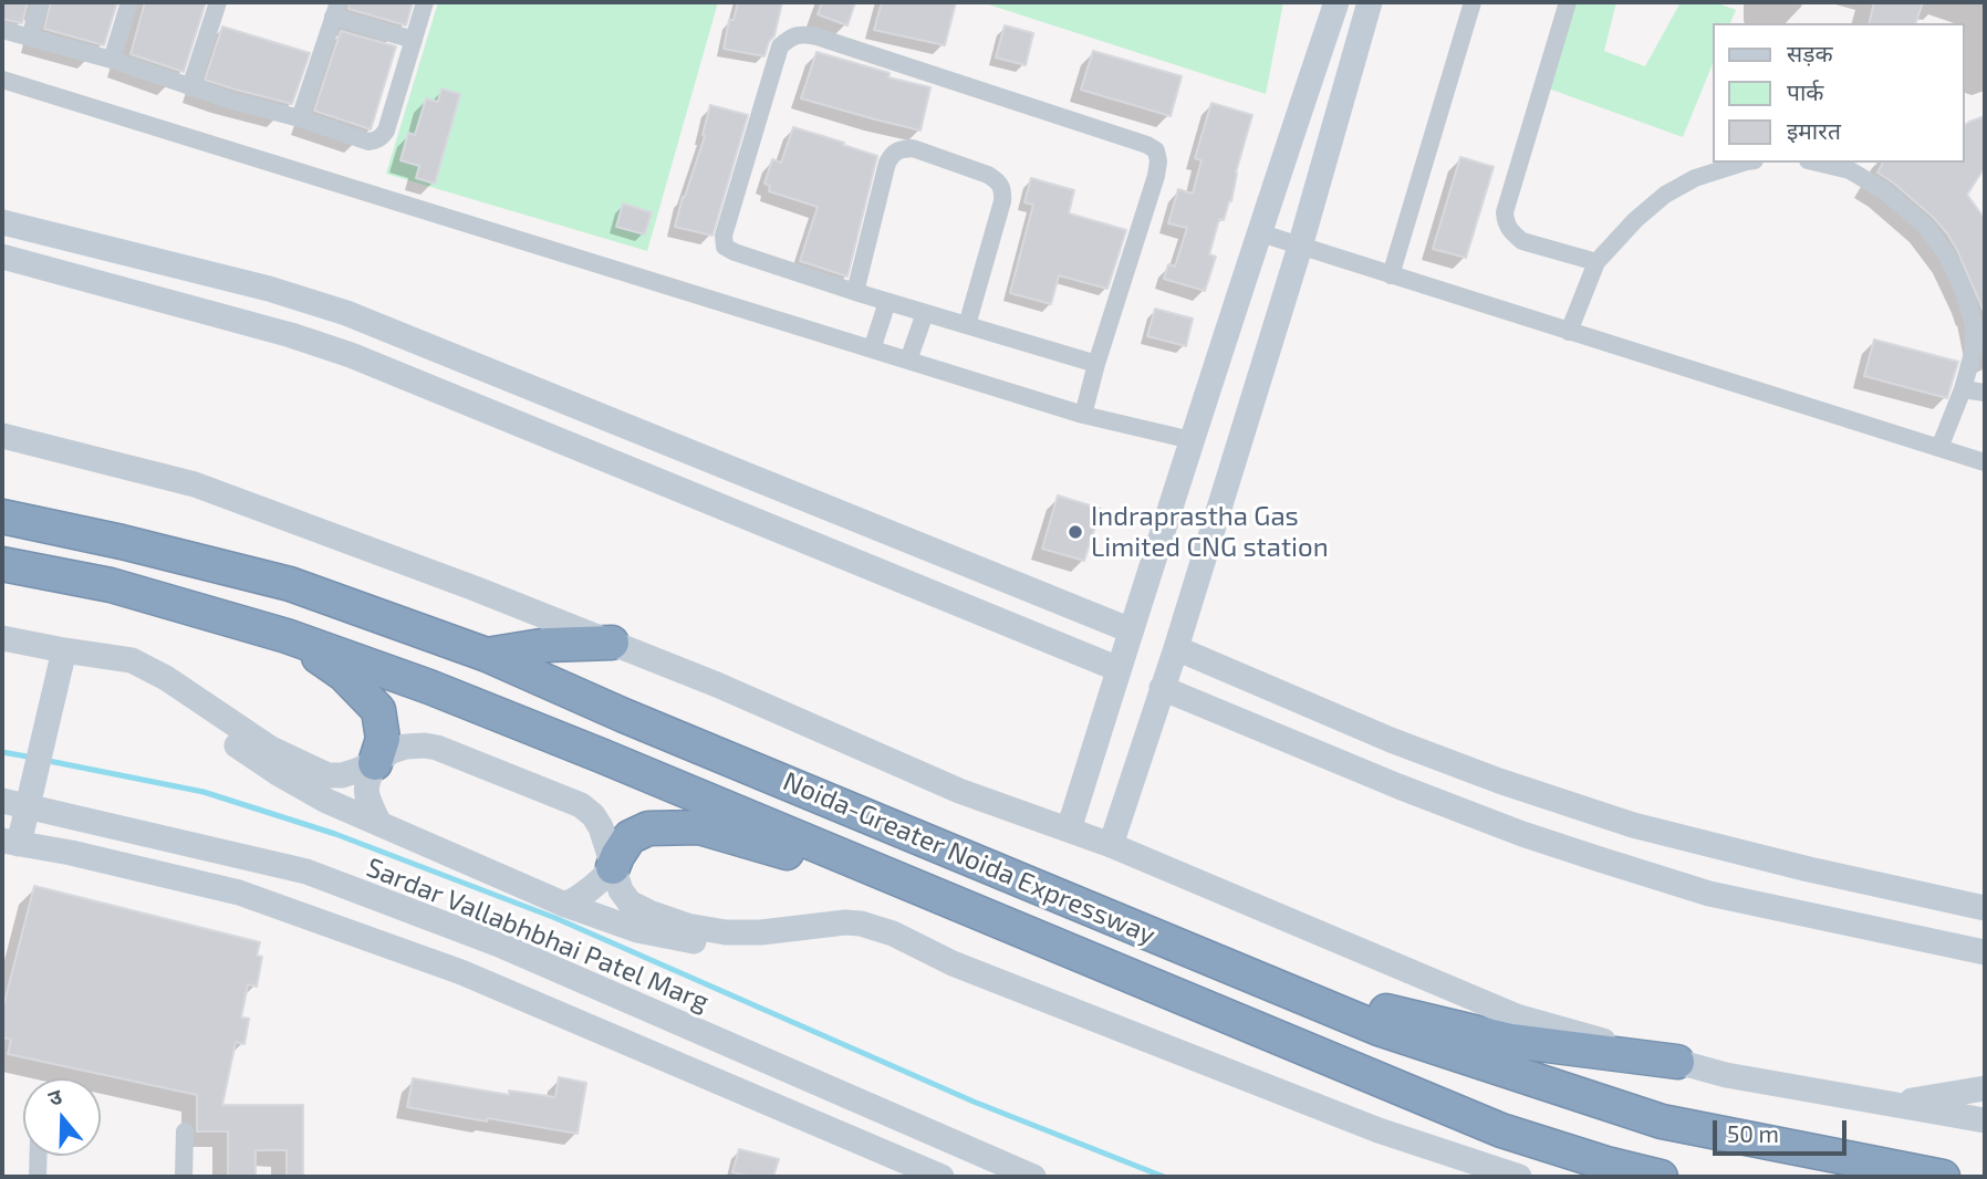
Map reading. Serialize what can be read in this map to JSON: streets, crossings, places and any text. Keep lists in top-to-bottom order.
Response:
{
  "streets": {
    "highway": ["Noida-Greater Noida Expressway"],
    "street": ["Sardar Vallabhbhai Patel Marg"]
  },
  "places": ["Indraprastha Gas Limited CNG station"],
  "legend": ["सड़क", "पार्क", "इमारत"],
  "scale_bar": "50 m",
  "north": "top"
}
